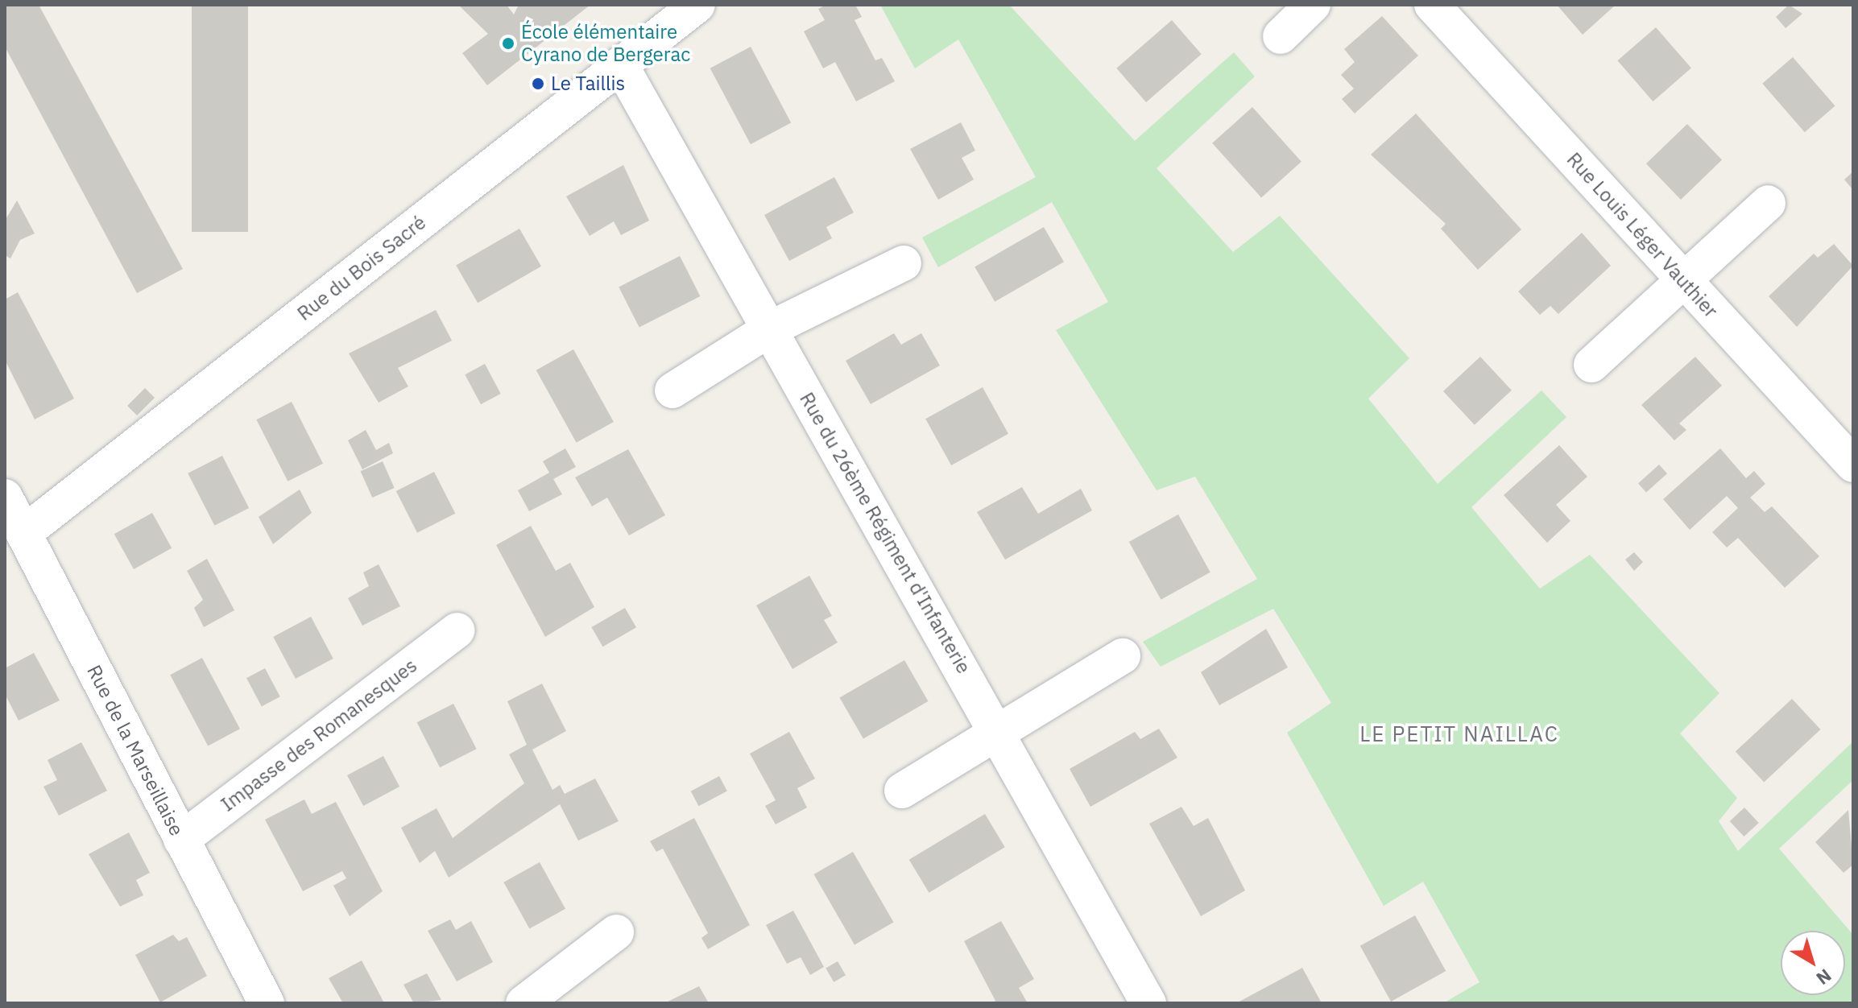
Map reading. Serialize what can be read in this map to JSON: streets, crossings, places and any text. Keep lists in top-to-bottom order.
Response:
{
  "streets": {
    "street": [
      "Rue Louis Léger Vauthier",
      "Rue du Bois Sacré",
      "Rue du 26ème Régiment d'Infanterie",
      "Impasse des Romanesques",
      "Rue de la Marseillaise"
    ]
  },
  "crossings": [
    ["Rue du Bois Sacré", "Rue du 26ème Régiment d'Infanterie"],
    ["Rue du Bois Sacré", "Rue de la Marseillaise"],
    ["Impasse des Romanesques", "Rue de la Marseillaise"]
  ],
  "districts": ["LE PETIT NAILLAC"],
  "places": ["École élémentaire Cyrano de Bergerac", "Le Taillis"],
  "north": "bottom right"
}
